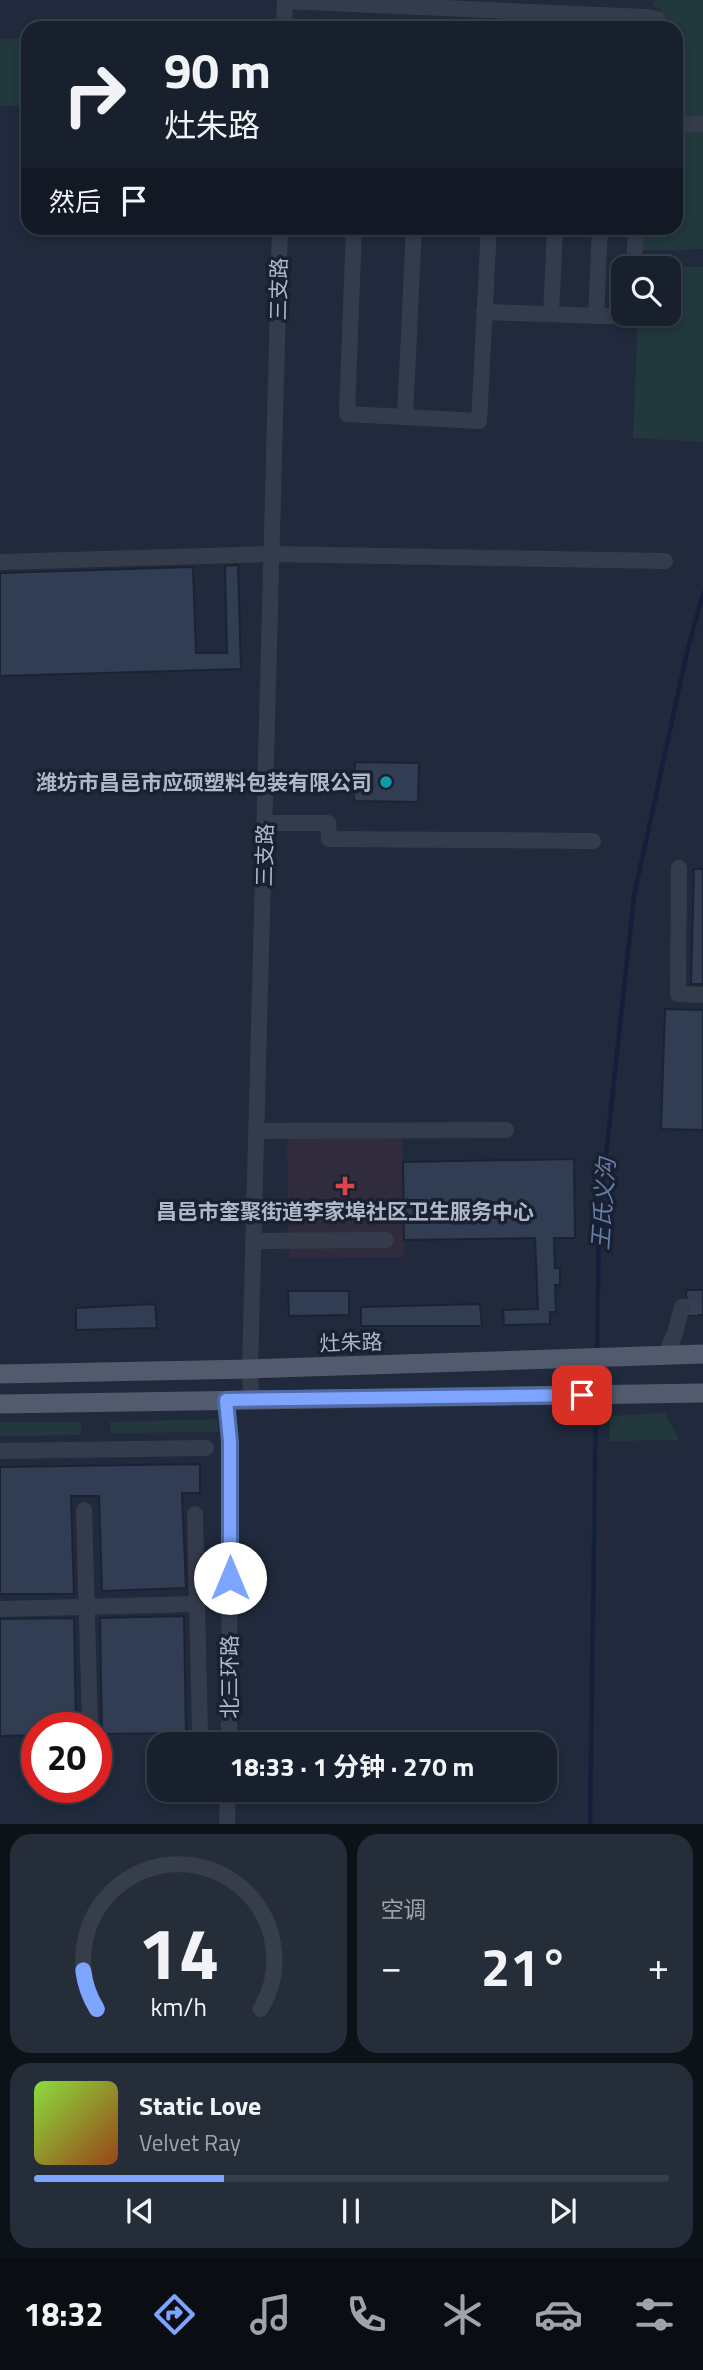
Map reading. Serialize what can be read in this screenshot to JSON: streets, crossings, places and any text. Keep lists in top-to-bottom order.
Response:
{
  "streets": {
    "main road": ["灶朱路"],
    "street": ["三支路", "北三环路"]
  },
  "crossings": [
    ["三支路", "灶朱路"]
  ],
  "water": ["王氏义沟"],
  "places": {
    "other": ["潍坊市昌邑市应硕塑料包装有限公司"],
    "health": ["昌邑市奎聚街道李家埠社区卫生服务中心"]
  },
  "page": {
    "turn": ["90 m", "灶朱路"],
    "then": "然后",
    "limit": "20",
    "trip": "18:33 · 1 分钟 · 270 m",
    "tile": "空调",
    "heat": ["−", "21°", "+"],
    "song": ["Static Love", "Velvet Ray"],
    "tabs": "18:32",
    "gauge": ["14", "km/h"]
  }
}
